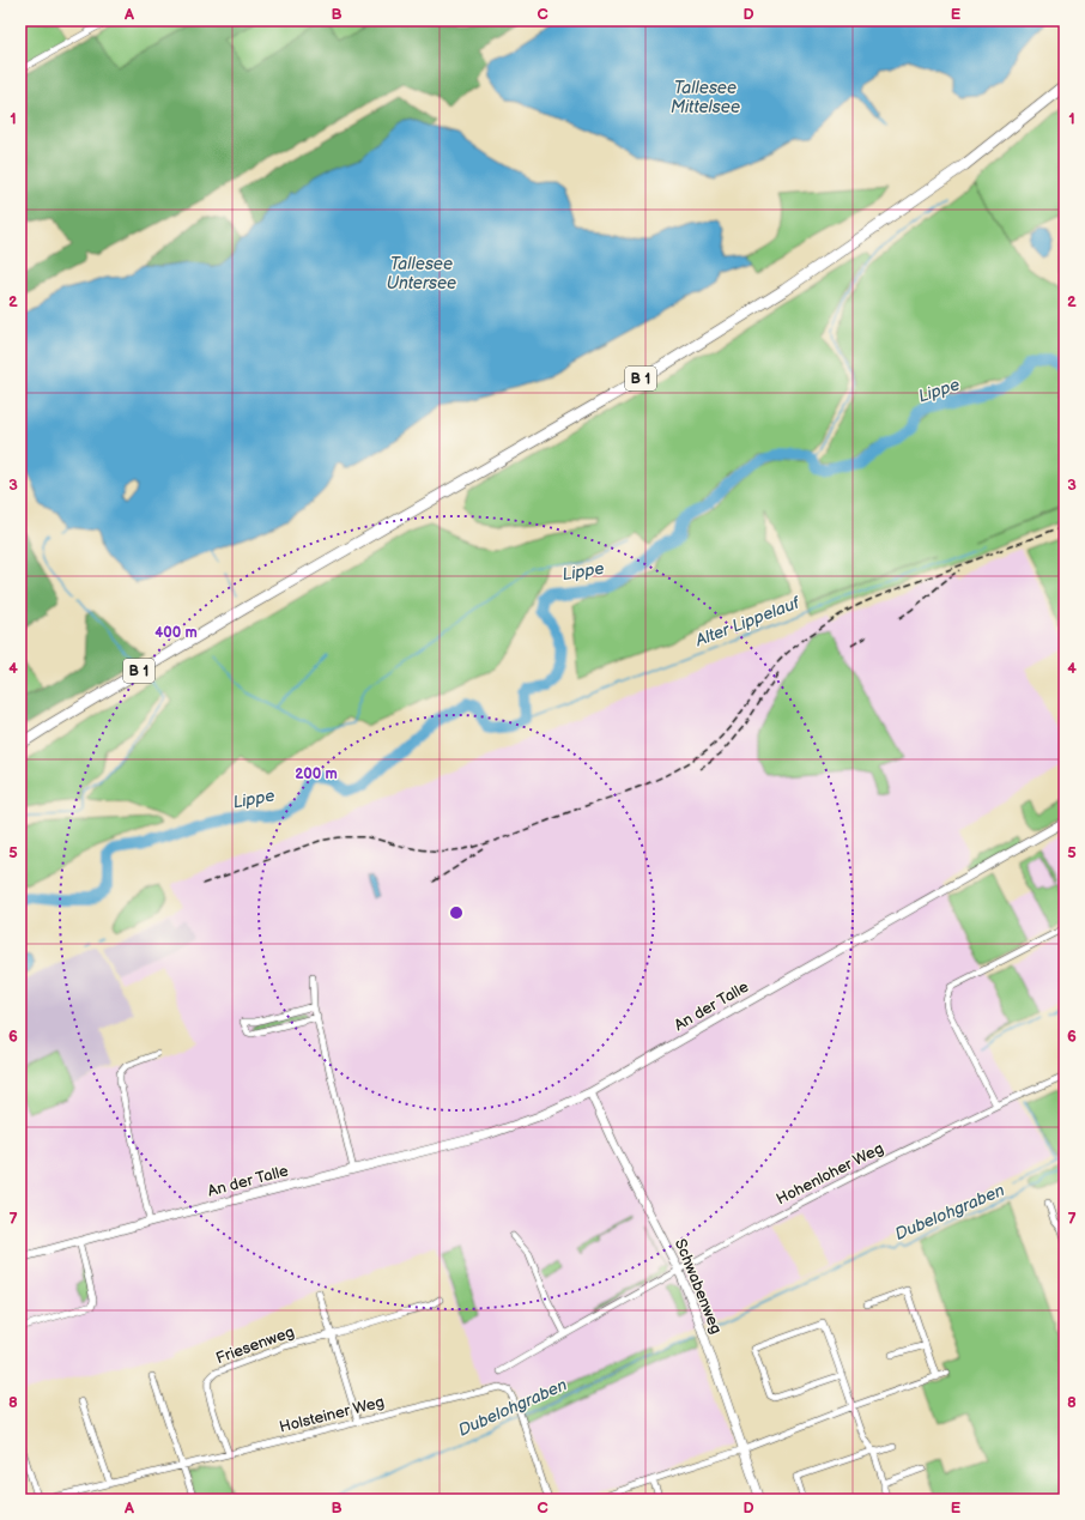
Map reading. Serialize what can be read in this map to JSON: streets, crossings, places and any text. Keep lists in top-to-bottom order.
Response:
{
  "streets": {
    "highway": ["B 1"],
    "street": [
      "An der Talle",
      "Hohenloher Weg",
      "Schwabenweg",
      "Friesenweg",
      "Holsteiner Weg"
    ]
  },
  "crossings": [
    ["An der Talle", "Schwabenweg"],
    ["Hohenloher Weg", "Schwabenweg"],
    ["Friesenweg", "Holsteiner Weg"]
  ],
  "water": [
    "Tallesee Mittelsee",
    "Tallesee Untersee",
    "Lippe",
    "Alter Lippelauf",
    "Dubelohgraben"
  ],
  "grid": {
    "columns": [
      "A",
      "B",
      "C",
      "D",
      "E"
    ],
    "rows": [
      "1",
      "2",
      "3",
      "4",
      "5",
      "6",
      "7",
      "8"
    ]
  },
  "rings": ["400 m", "200 m"]
}
